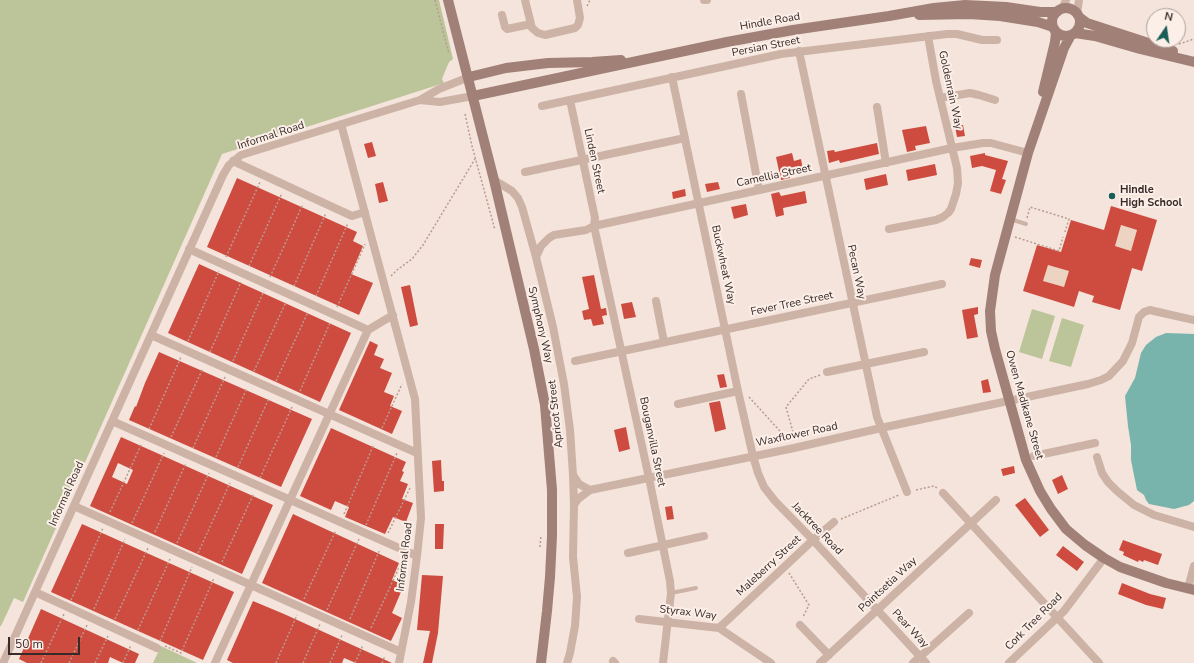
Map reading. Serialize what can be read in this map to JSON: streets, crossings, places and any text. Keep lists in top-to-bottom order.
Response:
{
  "streets": {
    "main road": ["Hindle Road", "Symphony Way", "Owen Madikane Street"],
    "street": [
      "Persian Street",
      "Goldenrain Way",
      "Informal Road",
      "Linden Street",
      "Camellia Street",
      "Buckwheat Way",
      "Pecan Way",
      "Fever Tree Street",
      "Apricot Street",
      "Waxflower Road",
      "Bouganvilla Street",
      "Jacktree Road",
      "Maleberry Street",
      "Pointsetia Way",
      "Styrax Way",
      "Cork Tree Road",
      "Pear Way"
    ]
  },
  "crossings": [
    ["Hindle Road", "Informal Road"],
    ["Hindle Road", "Symphony Way"],
    ["Hindle Road", "Owen Madikane Street"],
    ["Persian Street", "Goldenrain Way"],
    ["Persian Street", "Linden Street"],
    ["Persian Street", "Buckwheat Way"],
    ["Persian Street", "Pecan Way"],
    ["Goldenrain Way", "Camellia Street"],
    ["Informal Road", "Symphony Way"],
    ["Linden Street", "Camellia Street"],
    ["Linden Street", "Bouganvilla Street"],
    ["Camellia Street", "Buckwheat Way"],
    ["Camellia Street", "Pecan Way"],
    ["Camellia Street", "Owen Madikane Street"],
    ["Camellia Street", "Apricot Street"],
    ["Camellia Street", "Bouganvilla Street"],
    ["Buckwheat Way", "Fever Tree Street"],
    ["Buckwheat Way", "Waxflower Road"],
    ["Buckwheat Way", "Jacktree Road"],
    ["Pecan Way", "Fever Tree Street"],
    ["Pecan Way", "Waxflower Road"],
    ["Fever Tree Street", "Bouganvilla Street"],
    ["Symphony Way", "Apricot Street"],
    ["Owen Madikane Street", "Waxflower Road"],
    ["Owen Madikane Street", "Cork Tree Road"],
    ["Waxflower Road", "Bouganvilla Street"],
    ["Waxflower Road", "Jacktree Road"],
    ["Bouganvilla Street", "Styrax Way"],
    ["Jacktree Road", "Maleberry Street"],
    ["Jacktree Road", "Pointsetia Way"],
    ["Jacktree Road", "Pear Way"],
    ["Maleberry Street", "Styrax Way"],
    ["Pointsetia Way", "Pear Way"]
  ],
  "places": ["Hindle High School"],
  "scale_bar": "50 m",
  "north": "top"
}
